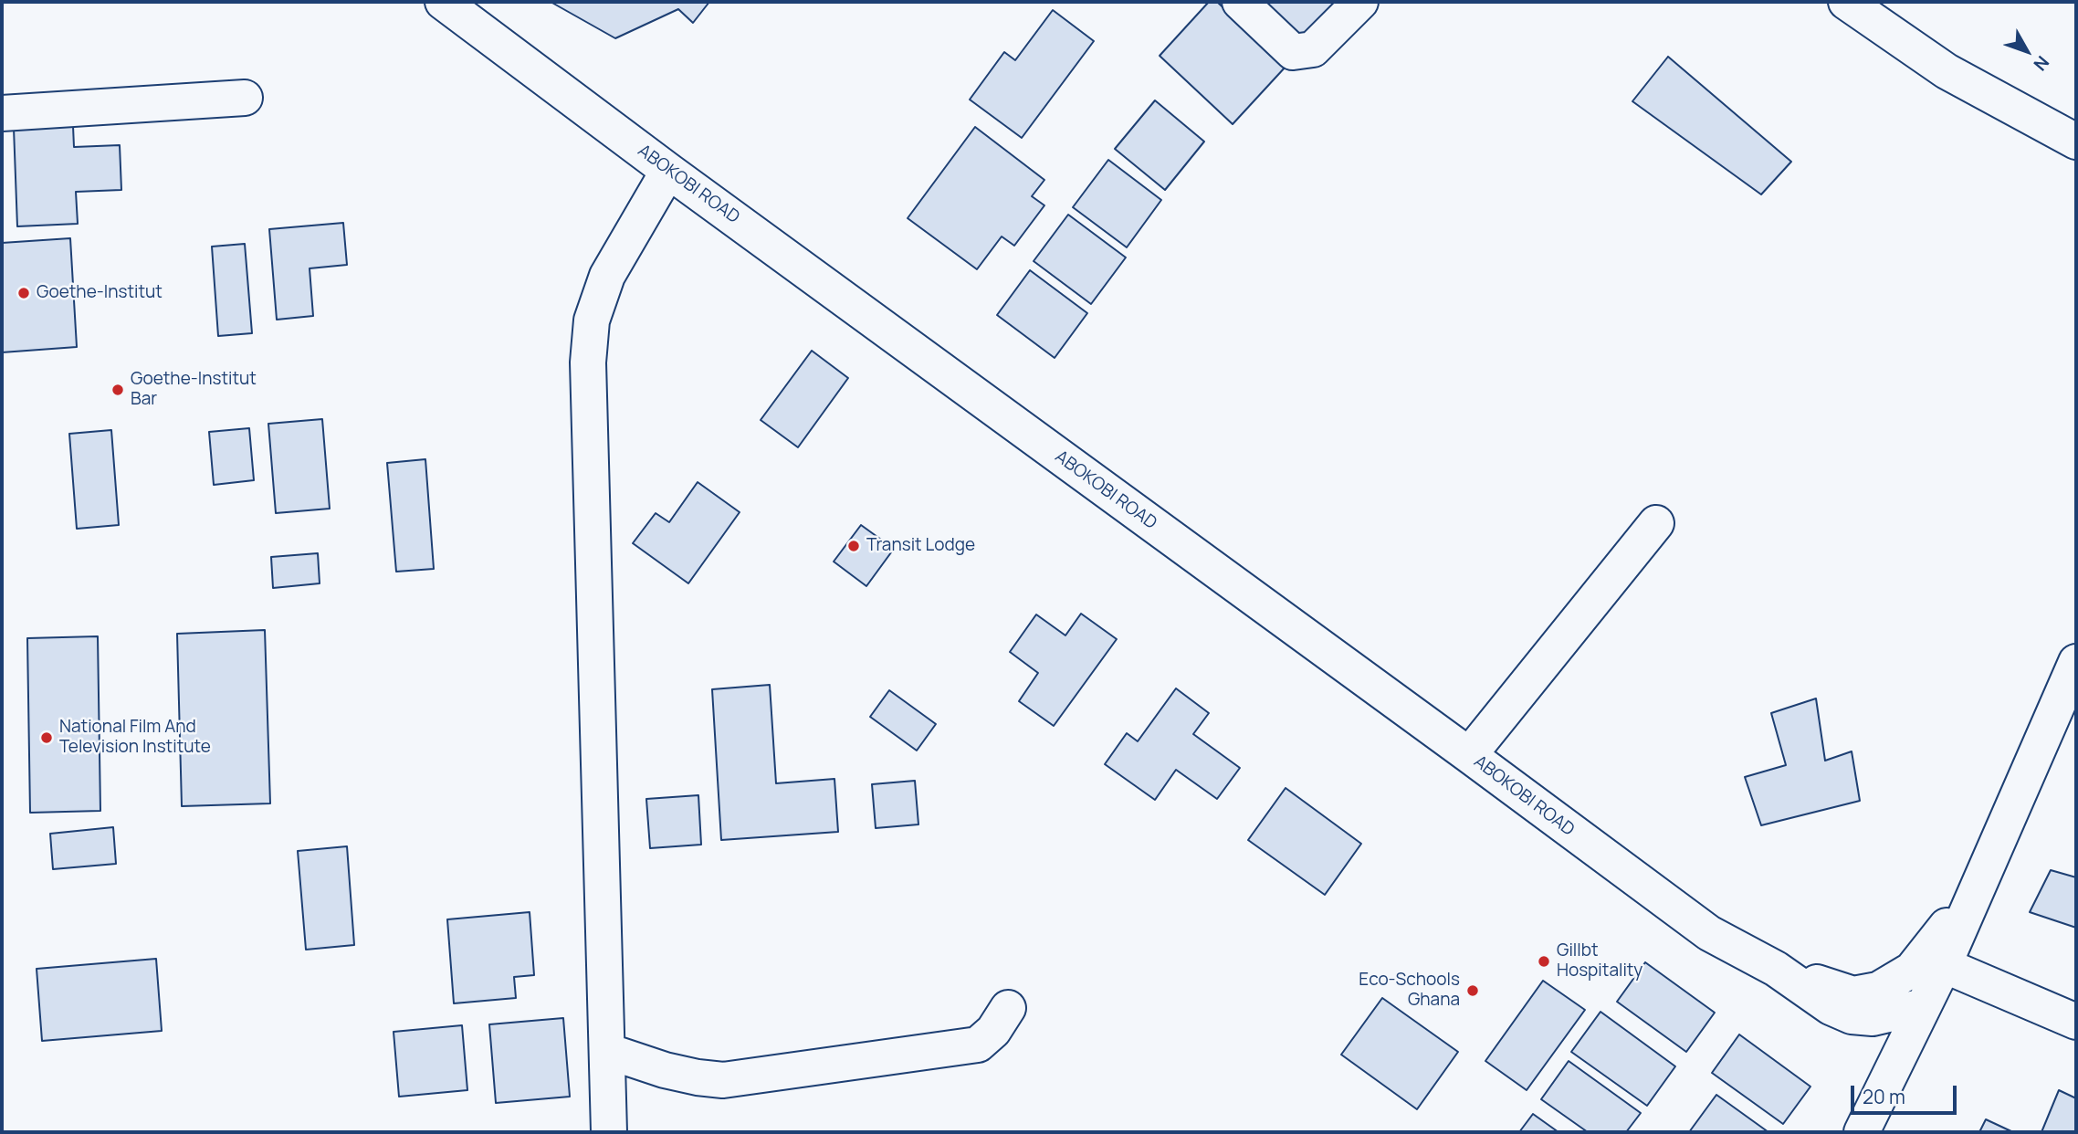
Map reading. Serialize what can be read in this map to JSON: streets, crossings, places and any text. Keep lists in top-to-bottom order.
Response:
{
  "streets": {
    "street": ["ABOKOBI ROAD"]
  },
  "places": [
    "Goethe-Institut",
    "Goethe-Institut Bar",
    "Transit Lodge",
    "National Film And Television Institute",
    "Gillbt Hospitality",
    "Eco-Schools Ghana"
  ],
  "scale_bar": "20 m",
  "north": "bottom right"
}
